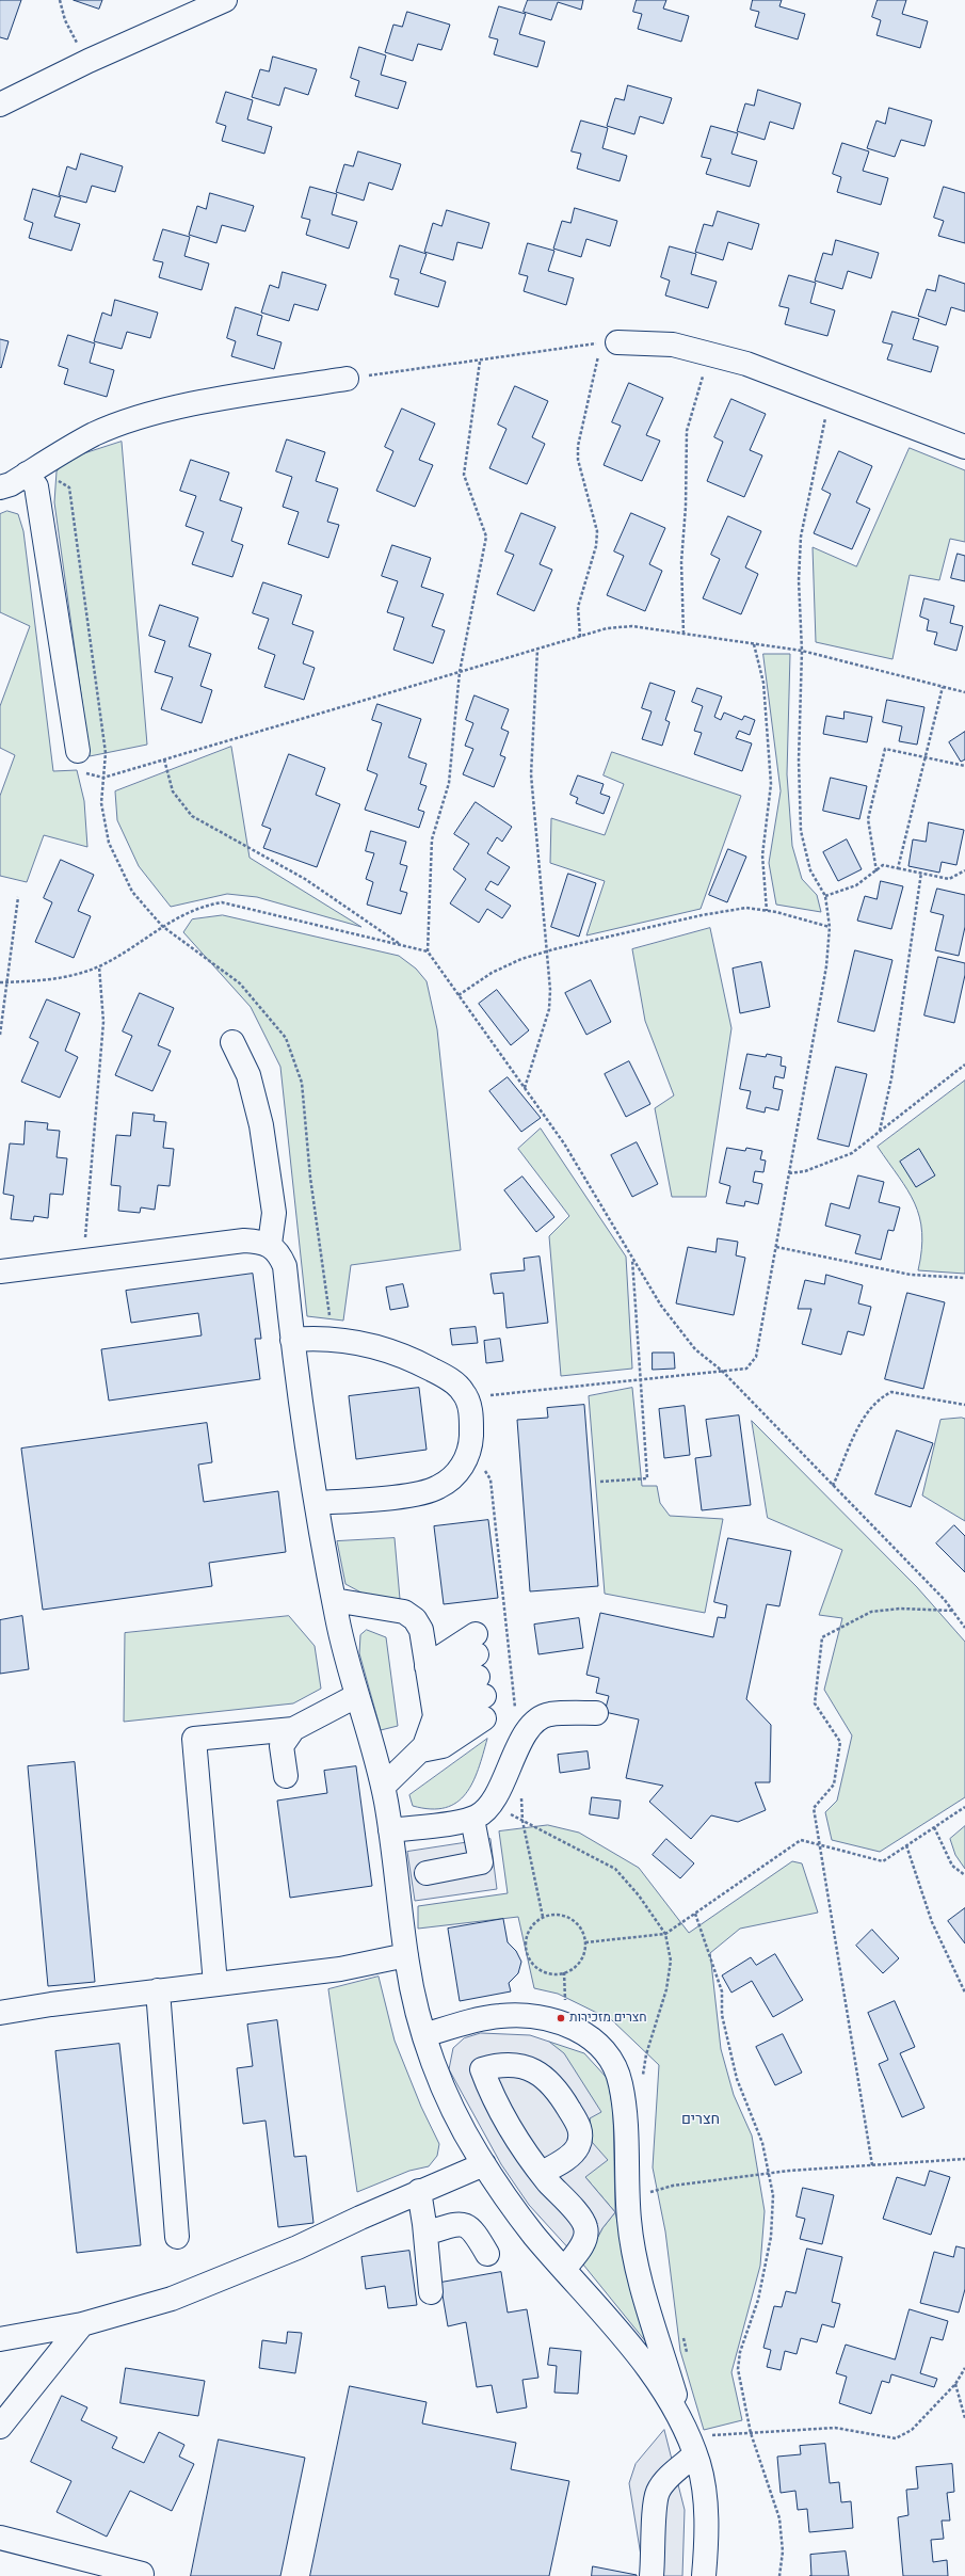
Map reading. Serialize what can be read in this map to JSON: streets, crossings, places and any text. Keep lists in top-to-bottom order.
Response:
{
  "districts": ["חצרים"],
  "places": ["חצרים מזכירות"]
}
